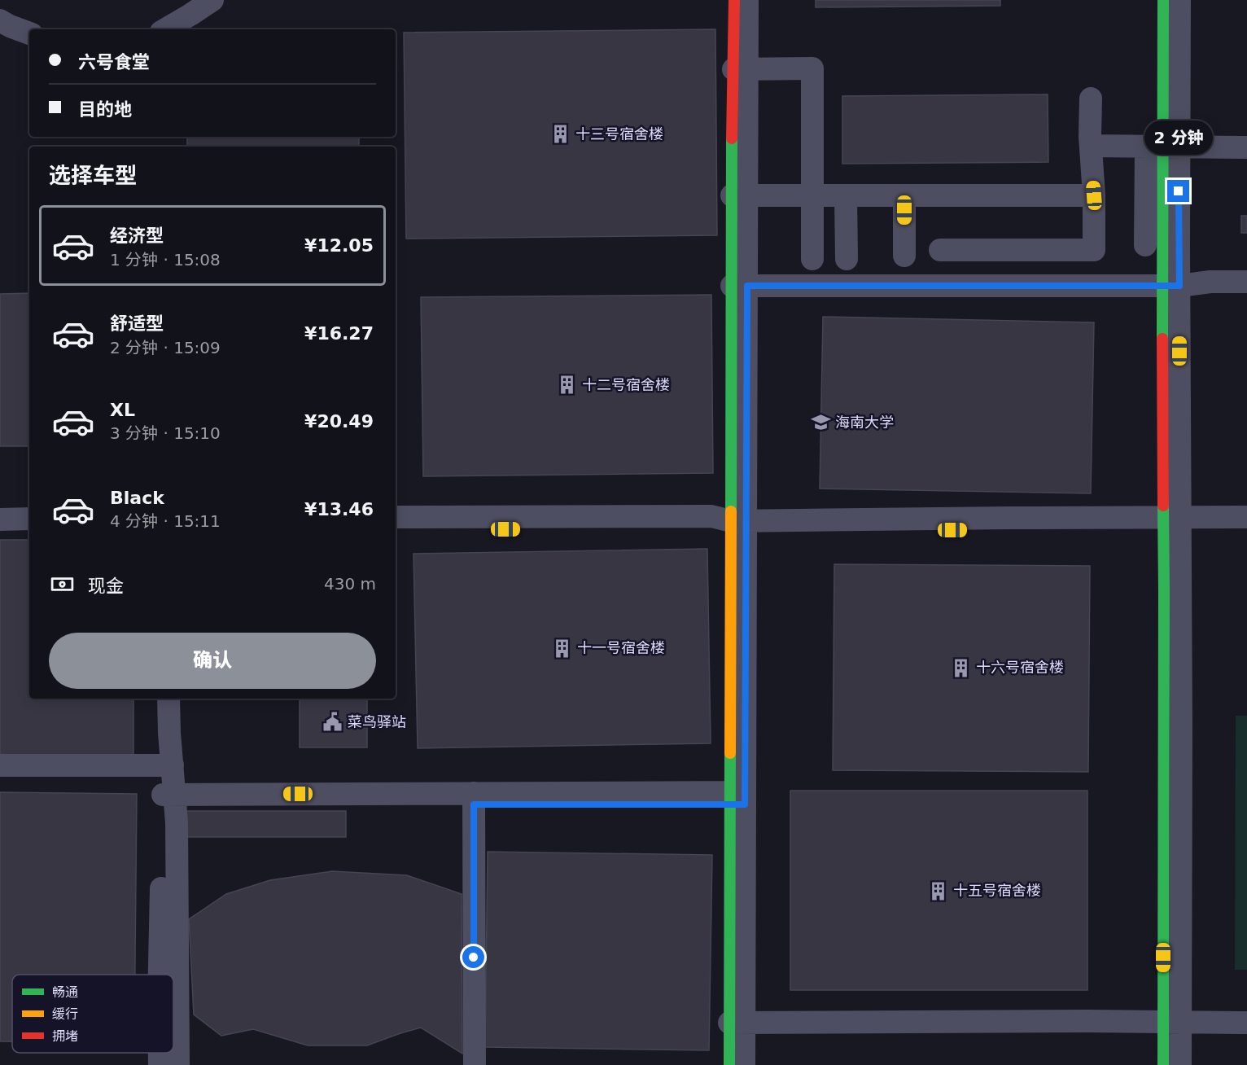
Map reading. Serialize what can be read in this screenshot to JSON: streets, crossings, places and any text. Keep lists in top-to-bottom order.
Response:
{
  "places": {
    "building": [
      "十三号宿舍楼",
      "十二号宿舍楼",
      "十一号宿舍楼",
      "十六号宿舍楼",
      "十五号宿舍楼"
    ],
    "school or university": ["海南大学"],
    "public building": ["菜鸟驿站"]
  },
  "legend": ["畅通", "缓行", "拥堵"],
  "page": {
    "banner": ["六号食堂", "目的地"],
    "bubble": "2 分钟",
    "heading": "选择车型",
    "list": [
      {
        "name": "经济型",
        "note": "1 分钟 · 15:08",
        "value": "¥12.05"
      },
      {
        "name": "舒适型",
        "note": "2 分钟 · 15:09",
        "value": "¥16.27"
      },
      {
        "name": "XL",
        "note": "3 分钟 · 15:10",
        "value": "¥20.49"
      },
      {
        "name": "Black",
        "note": "4 分钟 · 15:11",
        "value": "¥13.46"
      }
    ],
    "pay": ["现金", "430 m"],
    "buttons": "确认"
  }
}
